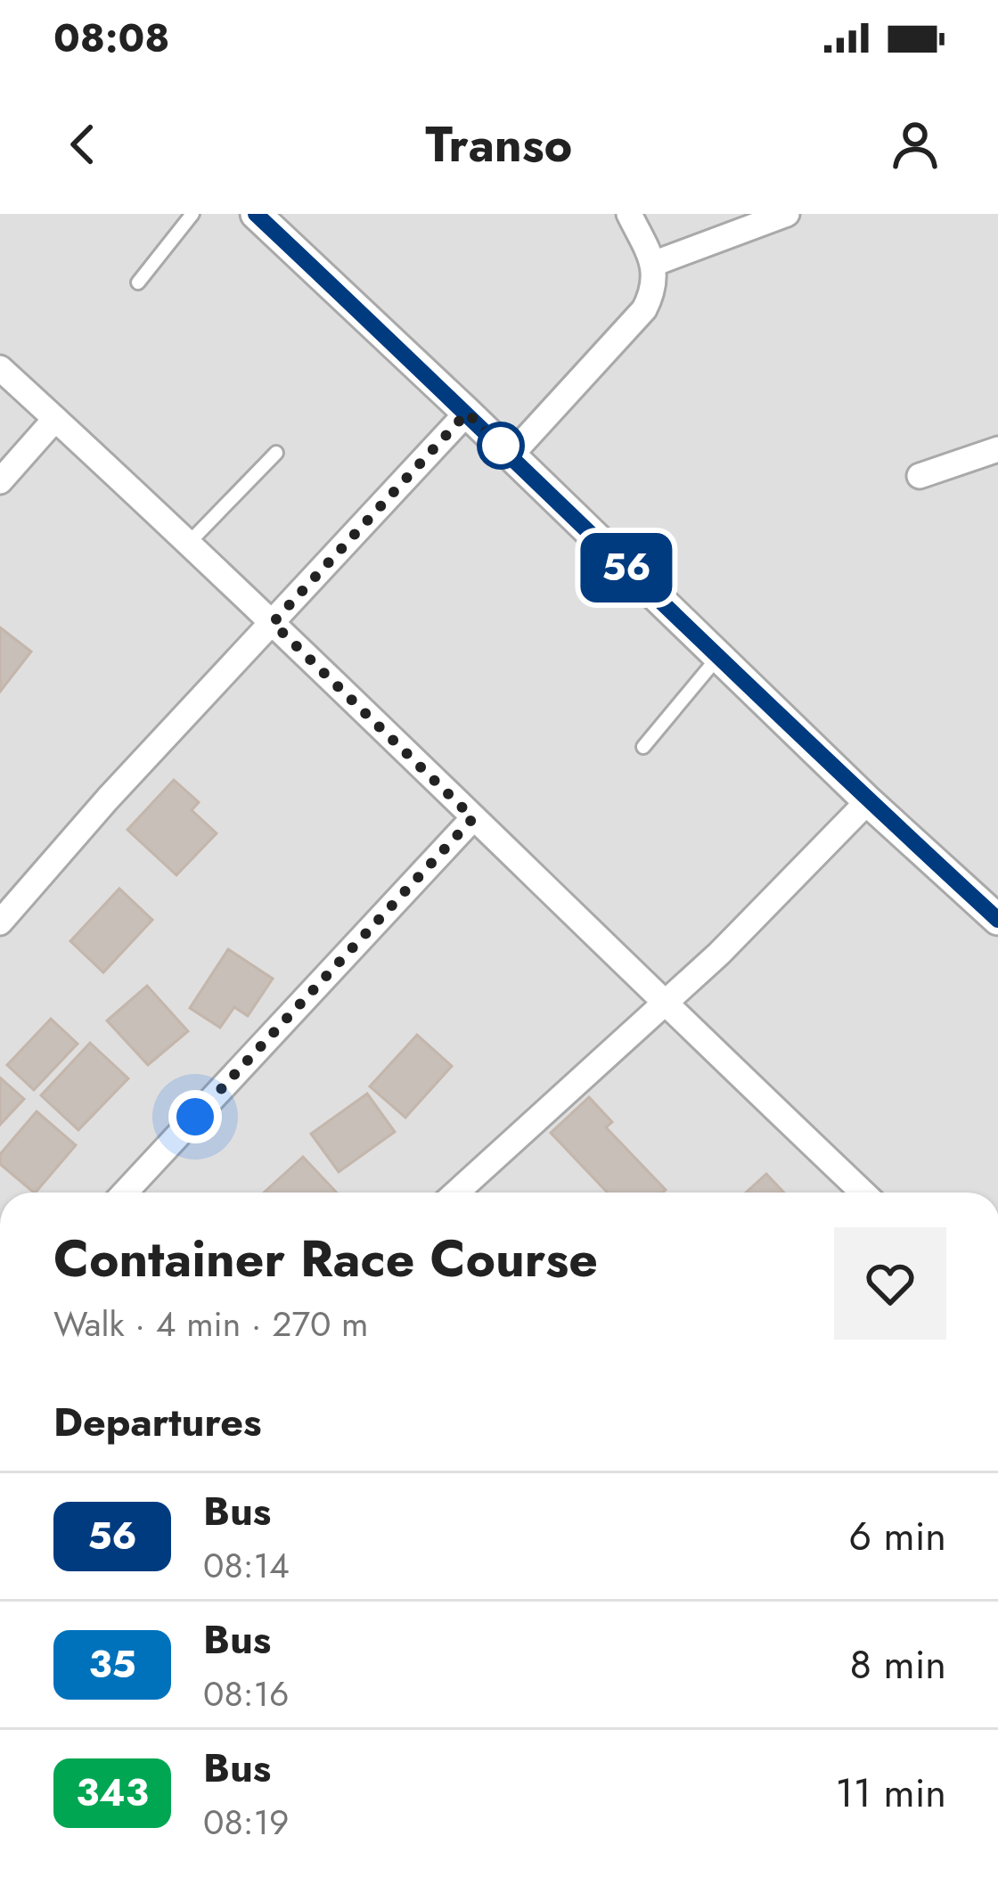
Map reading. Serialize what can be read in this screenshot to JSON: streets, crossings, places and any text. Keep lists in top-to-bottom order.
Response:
{
  "lines": ["bus line 56"],
  "page": {
    "status": "08:08",
    "header": "Transo",
    "on_map": "56",
    "heading": [
      ["Container Race Course", "Walk · 4 min · 270 m"],
      "Departures"
    ],
    "list": [
      {
        "mark": "56",
        "name": "Bus",
        "note": "08:14",
        "value": "6 min"
      },
      {
        "mark": "35",
        "name": "Bus",
        "note": "08:16",
        "value": "8 min"
      },
      {
        "mark": "343",
        "name": "Bus",
        "note": "08:19",
        "value": "11 min"
      }
    ]
  }
}
